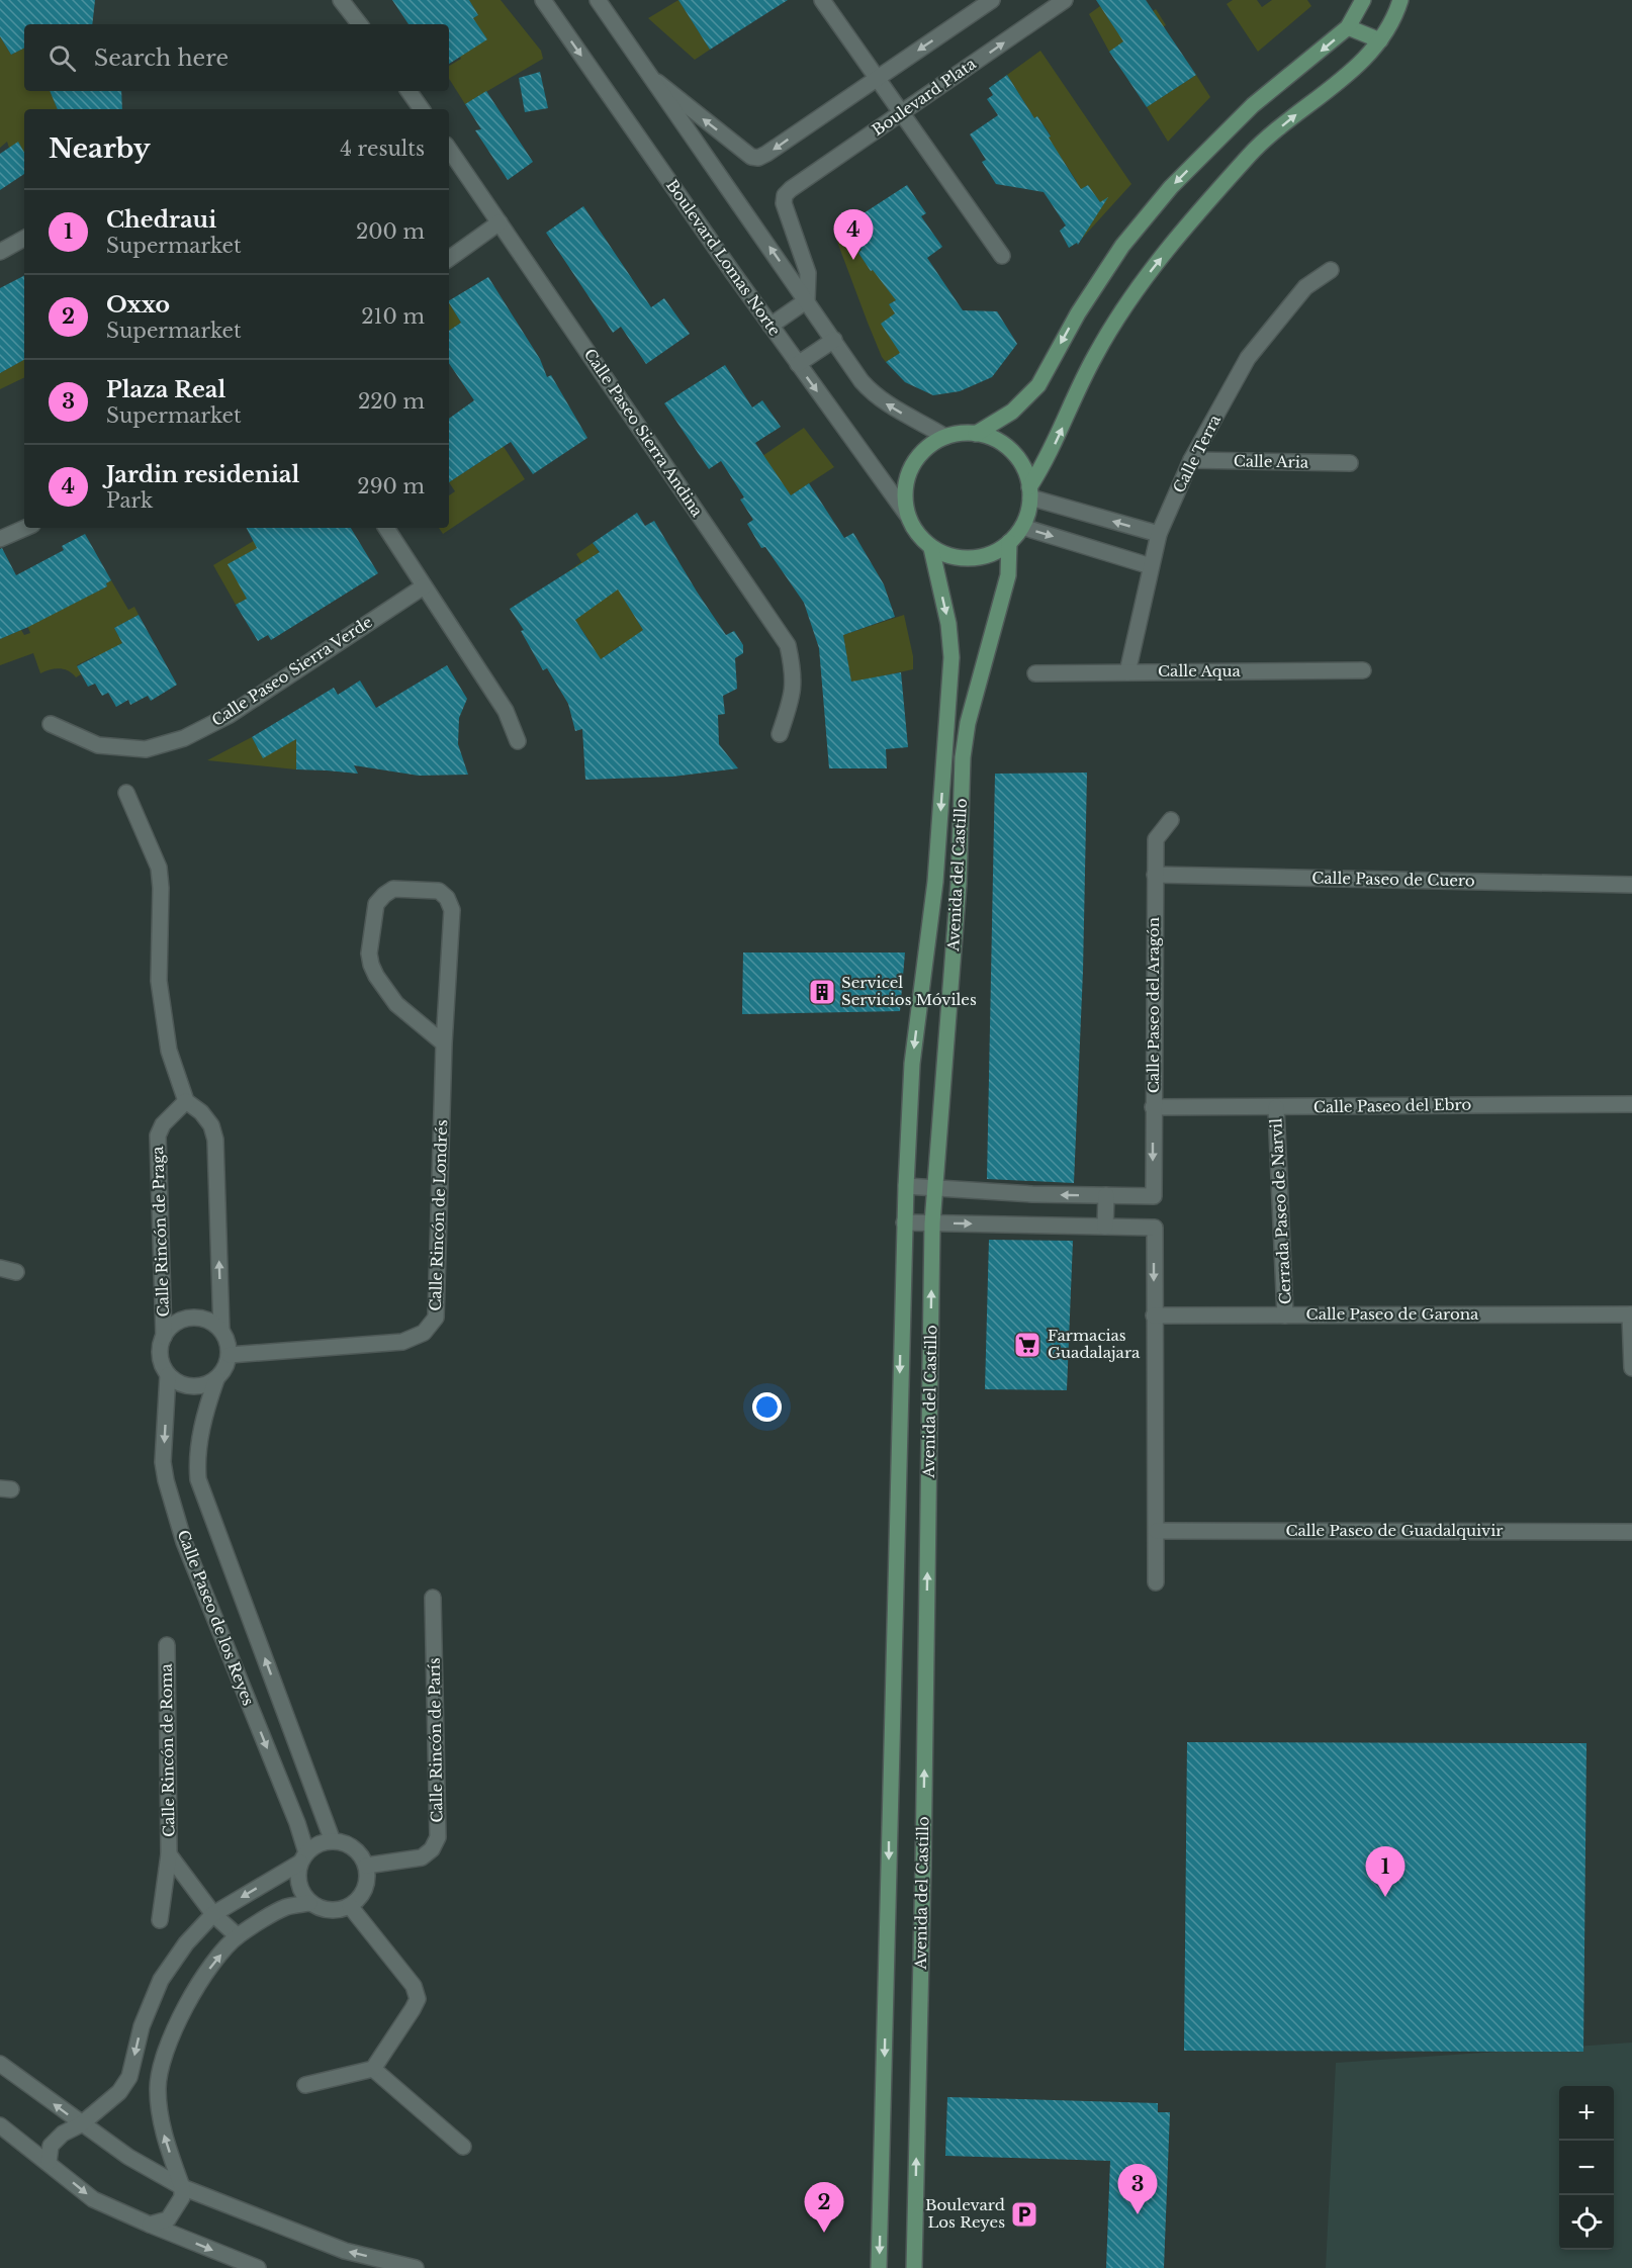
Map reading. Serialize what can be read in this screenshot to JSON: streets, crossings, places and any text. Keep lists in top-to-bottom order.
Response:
{
  "streets": {
    "main road": ["Avenida del Castillo"],
    "street": [
      "Boulevard Plata",
      "Boulevard Lomas Norte",
      "Calle Paseo Sierra Andina",
      "Calle Terra",
      "Calle Aria",
      "Calle Paseo Sierra Verde",
      "Calle Aqua",
      "Calle Paseo de Cuero",
      "Calle Paseo del Aragón",
      "Calle Paseo del Ebro",
      "Cerrada Paseo de Narvil",
      "Calle Rincón de Londrés",
      "Calle Rincón de Praga",
      "Calle Paseo de Garona",
      "Calle Paseo de Guadalquivir",
      "Calle Paseo de los Reyes",
      "Calle Rincón de París",
      "Calle Rincón de Roma"
    ]
  },
  "crossings": [
    ["Boulevard Lomas Norte", "Avenida del Castillo"],
    ["Calle Terra", "Calle Aria"],
    ["Calle Terra", "Calle Aqua"],
    ["Calle Paseo de Cuero", "Calle Paseo del Aragón"],
    ["Calle Paseo del Aragón", "Calle Paseo del Ebro"],
    ["Calle Paseo del Ebro", "Cerrada Paseo de Narvil"],
    ["Cerrada Paseo de Narvil", "Calle Paseo de Garona"],
    ["Calle Rincón de Londrés", "Calle Rincón de Praga"],
    ["Calle Rincón de Londrés", "Calle Paseo de los Reyes"],
    ["Calle Rincón de Praga", "Calle Paseo de los Reyes"],
    ["Calle Paseo de los Reyes", "Calle Rincón de París"]
  ],
  "places": {
    "building": ["Servicel Servicios Móviles"],
    "supermarket": ["Farmacias Guadalajara"],
    "parking": ["Boulevard Los Reyes"]
  },
  "page": {
    "search": "Search here",
    "heading": ["Nearby", "4 results"],
    "list": [
      {
        "mark": "1",
        "name": "Chedraui",
        "note": "Supermarket",
        "value": "200 m"
      },
      {
        "mark": "2",
        "name": "Oxxo",
        "note": "Supermarket",
        "value": "210 m"
      },
      {
        "mark": "3",
        "name": "Plaza Real",
        "note": "Supermarket",
        "value": "220 m"
      },
      {
        "mark": "4",
        "name": "Jardin residenial",
        "note": "Park",
        "value": "290 m"
      }
    ],
    "pins": [
      "4",
      "1",
      "3",
      "2"
    ],
    "map_buttons": ["+", "−"]
  }
}
